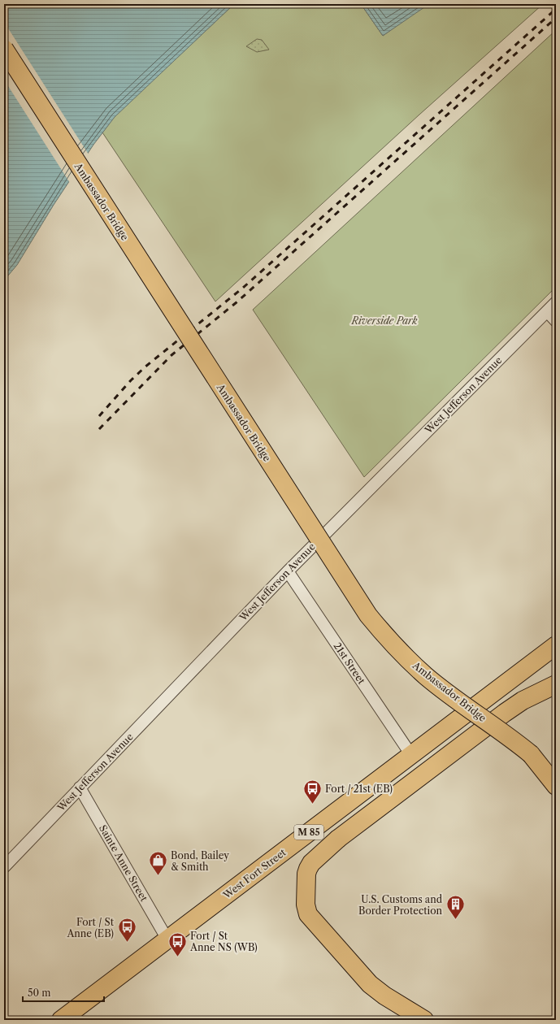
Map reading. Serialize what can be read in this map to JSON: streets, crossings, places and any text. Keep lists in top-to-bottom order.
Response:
{
  "streets": {
    "main road": ["Ambassador Bridge", "M 85", "West Fort Street"],
    "street": ["West Jefferson Avenue", "21st Street", "Sainte Anne Street"]
  },
  "crossings": [
    ["West Jefferson Avenue", "21st Street"],
    ["West Jefferson Avenue", "Sainte Anne Street"],
    ["21st Street", "West Fort Street"],
    ["Sainte Anne Street", "West Fort Street"]
  ],
  "parks": ["Riverside Park"],
  "places": {
    "bus stop": ["Fort / 21st (EB)", "Fort / St Anne (EB)", "Fort / St Anne NS (WB)"],
    "shop": ["Bond, Bailey & Smith"],
    "building": ["U.S. Customs and Border Protection"]
  },
  "scale_bar": "50 m"
}
